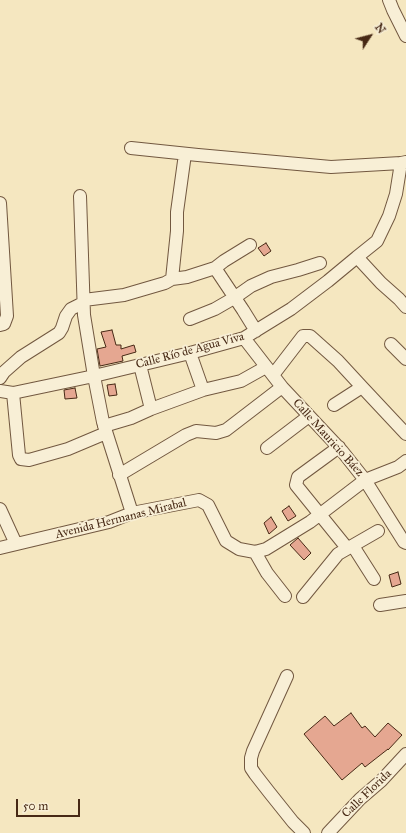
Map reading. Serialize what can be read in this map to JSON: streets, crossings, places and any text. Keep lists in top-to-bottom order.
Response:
{
  "streets": {
    "street": [
      "Calle Río de Agua Viva",
      "Calle Mauricio Báez",
      "Avenida Hermanas Mirabal",
      "Calle Florida"
    ]
  },
  "crossings": [
    ["Calle Río de Agua Viva", "Calle Mauricio Báez"]
  ],
  "scale_bar": "50 m",
  "north": "top right"
}
